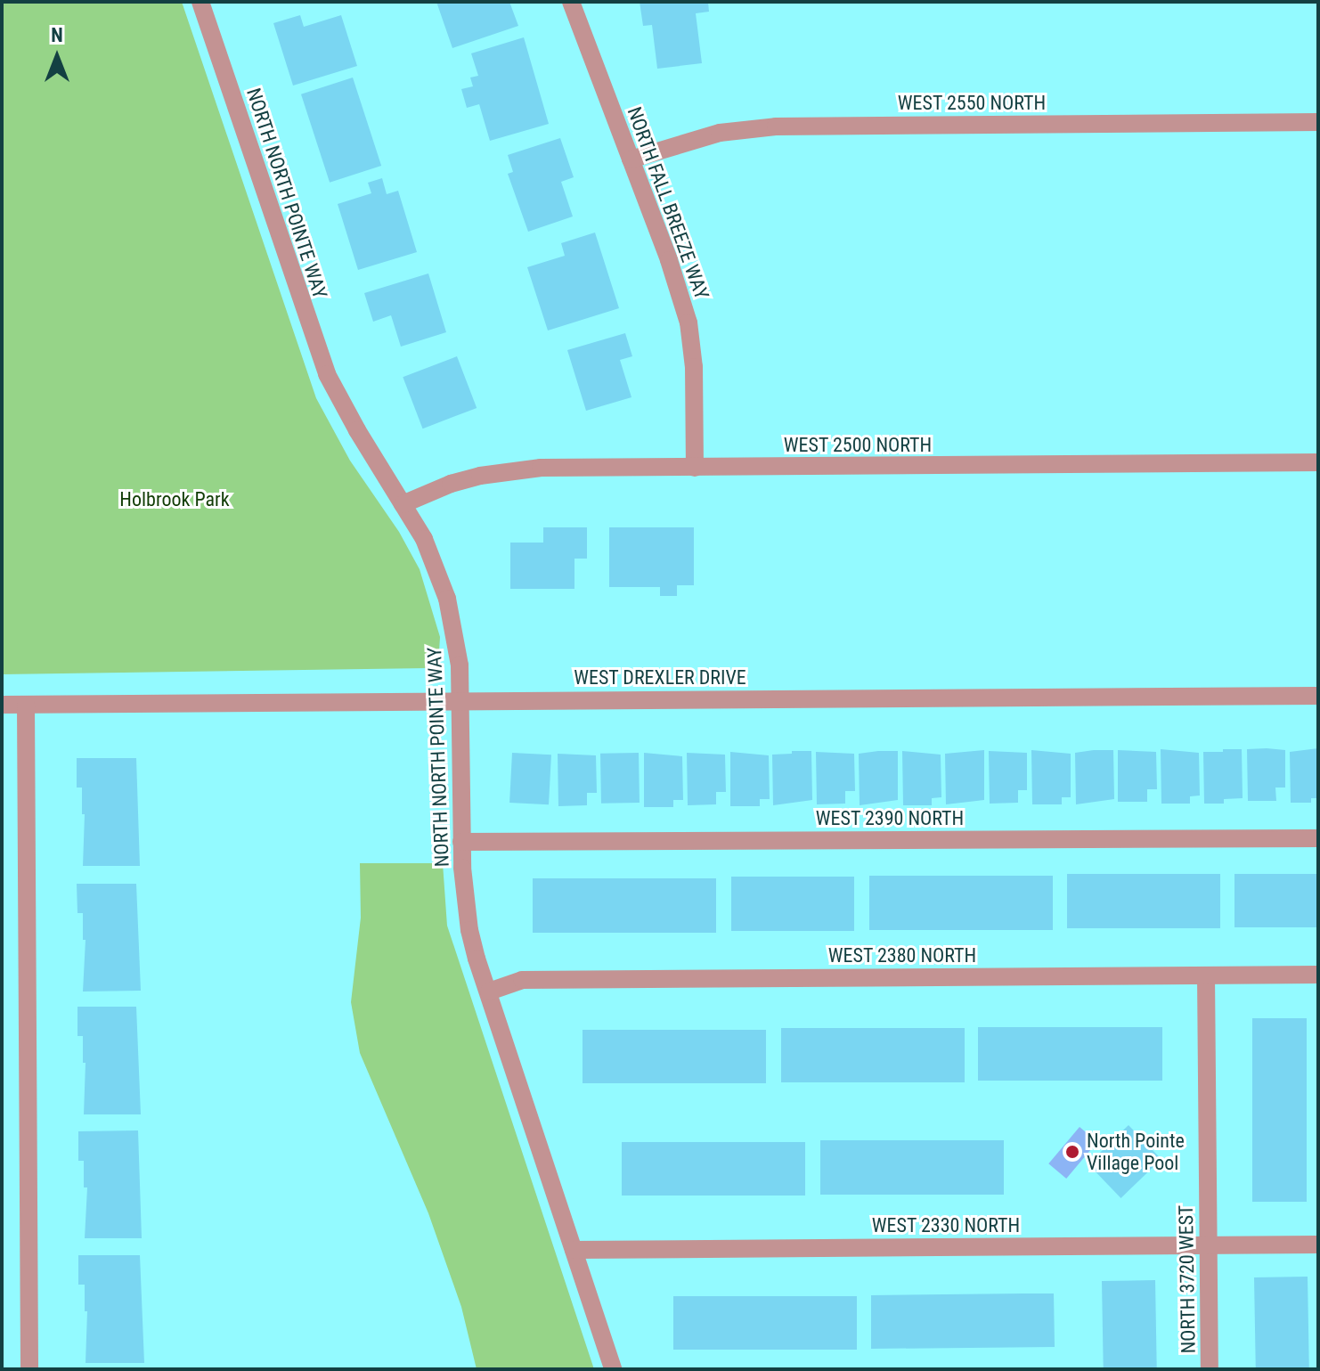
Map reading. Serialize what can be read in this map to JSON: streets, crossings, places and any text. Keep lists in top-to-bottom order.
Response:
{
  "streets": {
    "street": [
      "WEST 2550 NORTH",
      "NORTH NORTH POINTE WAY",
      "NORTH FALL BREEZE WAY",
      "WEST 2500 NORTH",
      "WEST DREXLER DRIVE",
      "WEST 2390 NORTH",
      "WEST 2380 NORTH",
      "WEST 2330 NORTH",
      "NORTH 3720 WEST"
    ]
  },
  "crossings": [
    ["WEST 2550 NORTH", "NORTH FALL BREEZE WAY"],
    ["NORTH NORTH POINTE WAY", "WEST 2500 NORTH"],
    ["NORTH NORTH POINTE WAY", "WEST DREXLER DRIVE"],
    ["NORTH NORTH POINTE WAY", "WEST 2390 NORTH"],
    ["NORTH NORTH POINTE WAY", "WEST 2380 NORTH"],
    ["NORTH NORTH POINTE WAY", "WEST 2330 NORTH"],
    ["NORTH FALL BREEZE WAY", "WEST 2500 NORTH"],
    ["WEST 2380 NORTH", "NORTH 3720 WEST"],
    ["WEST 2330 NORTH", "NORTH 3720 WEST"]
  ],
  "parks": ["Holbrook Park"],
  "places": ["North Pointe Village Pool"],
  "north": "top"
}
